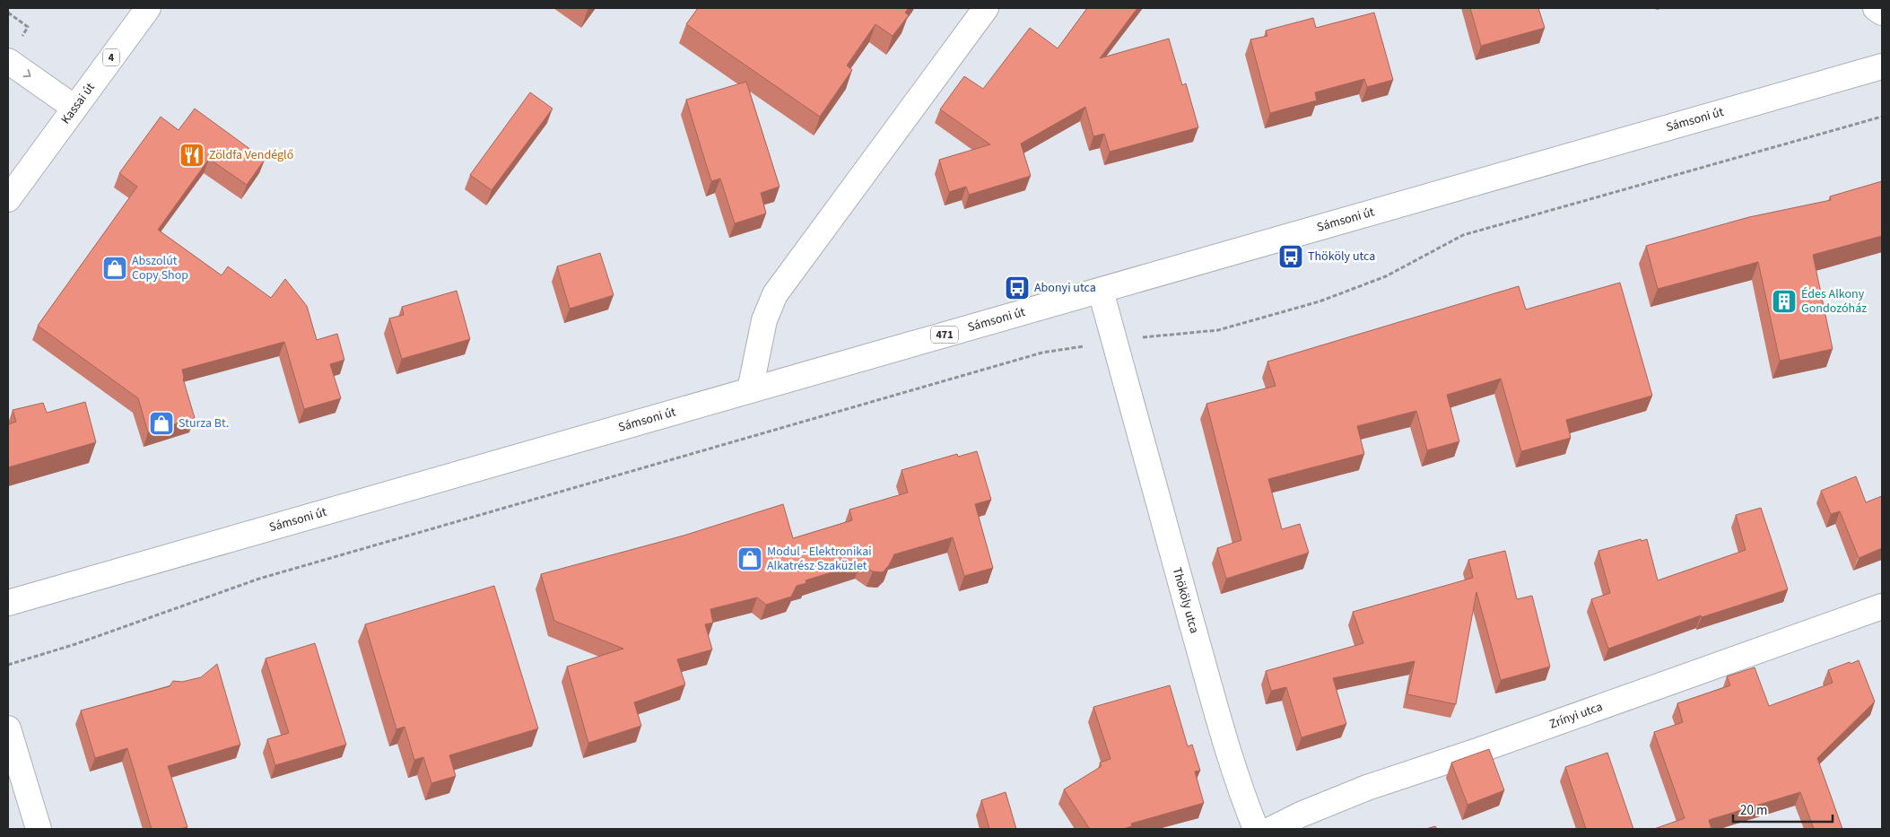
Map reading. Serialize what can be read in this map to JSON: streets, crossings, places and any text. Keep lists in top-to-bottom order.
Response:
{
  "streets": {
    "main road": [
      "4",
      "Kassai út",
      "Sámsoni út",
      "471",
      "Thököly utca",
      "Zrínyi utca"
    ]
  },
  "crossings": [
    ["Sámsoni út", "Thököly utca"]
  ],
  "places": {
    "restaurant": ["Zöldfa Vendéglő"],
    "bus stop": ["Thököly utca", "Abonyi utca"],
    "shop": ["Abszolút Copy Shop", "Sturza Bt.", "Modul - Elektronikai Alkatrész Szaküzlet"],
    "building": ["Édes Alkony Gondozóház"]
  },
  "scale_bar": "20 m"
}
